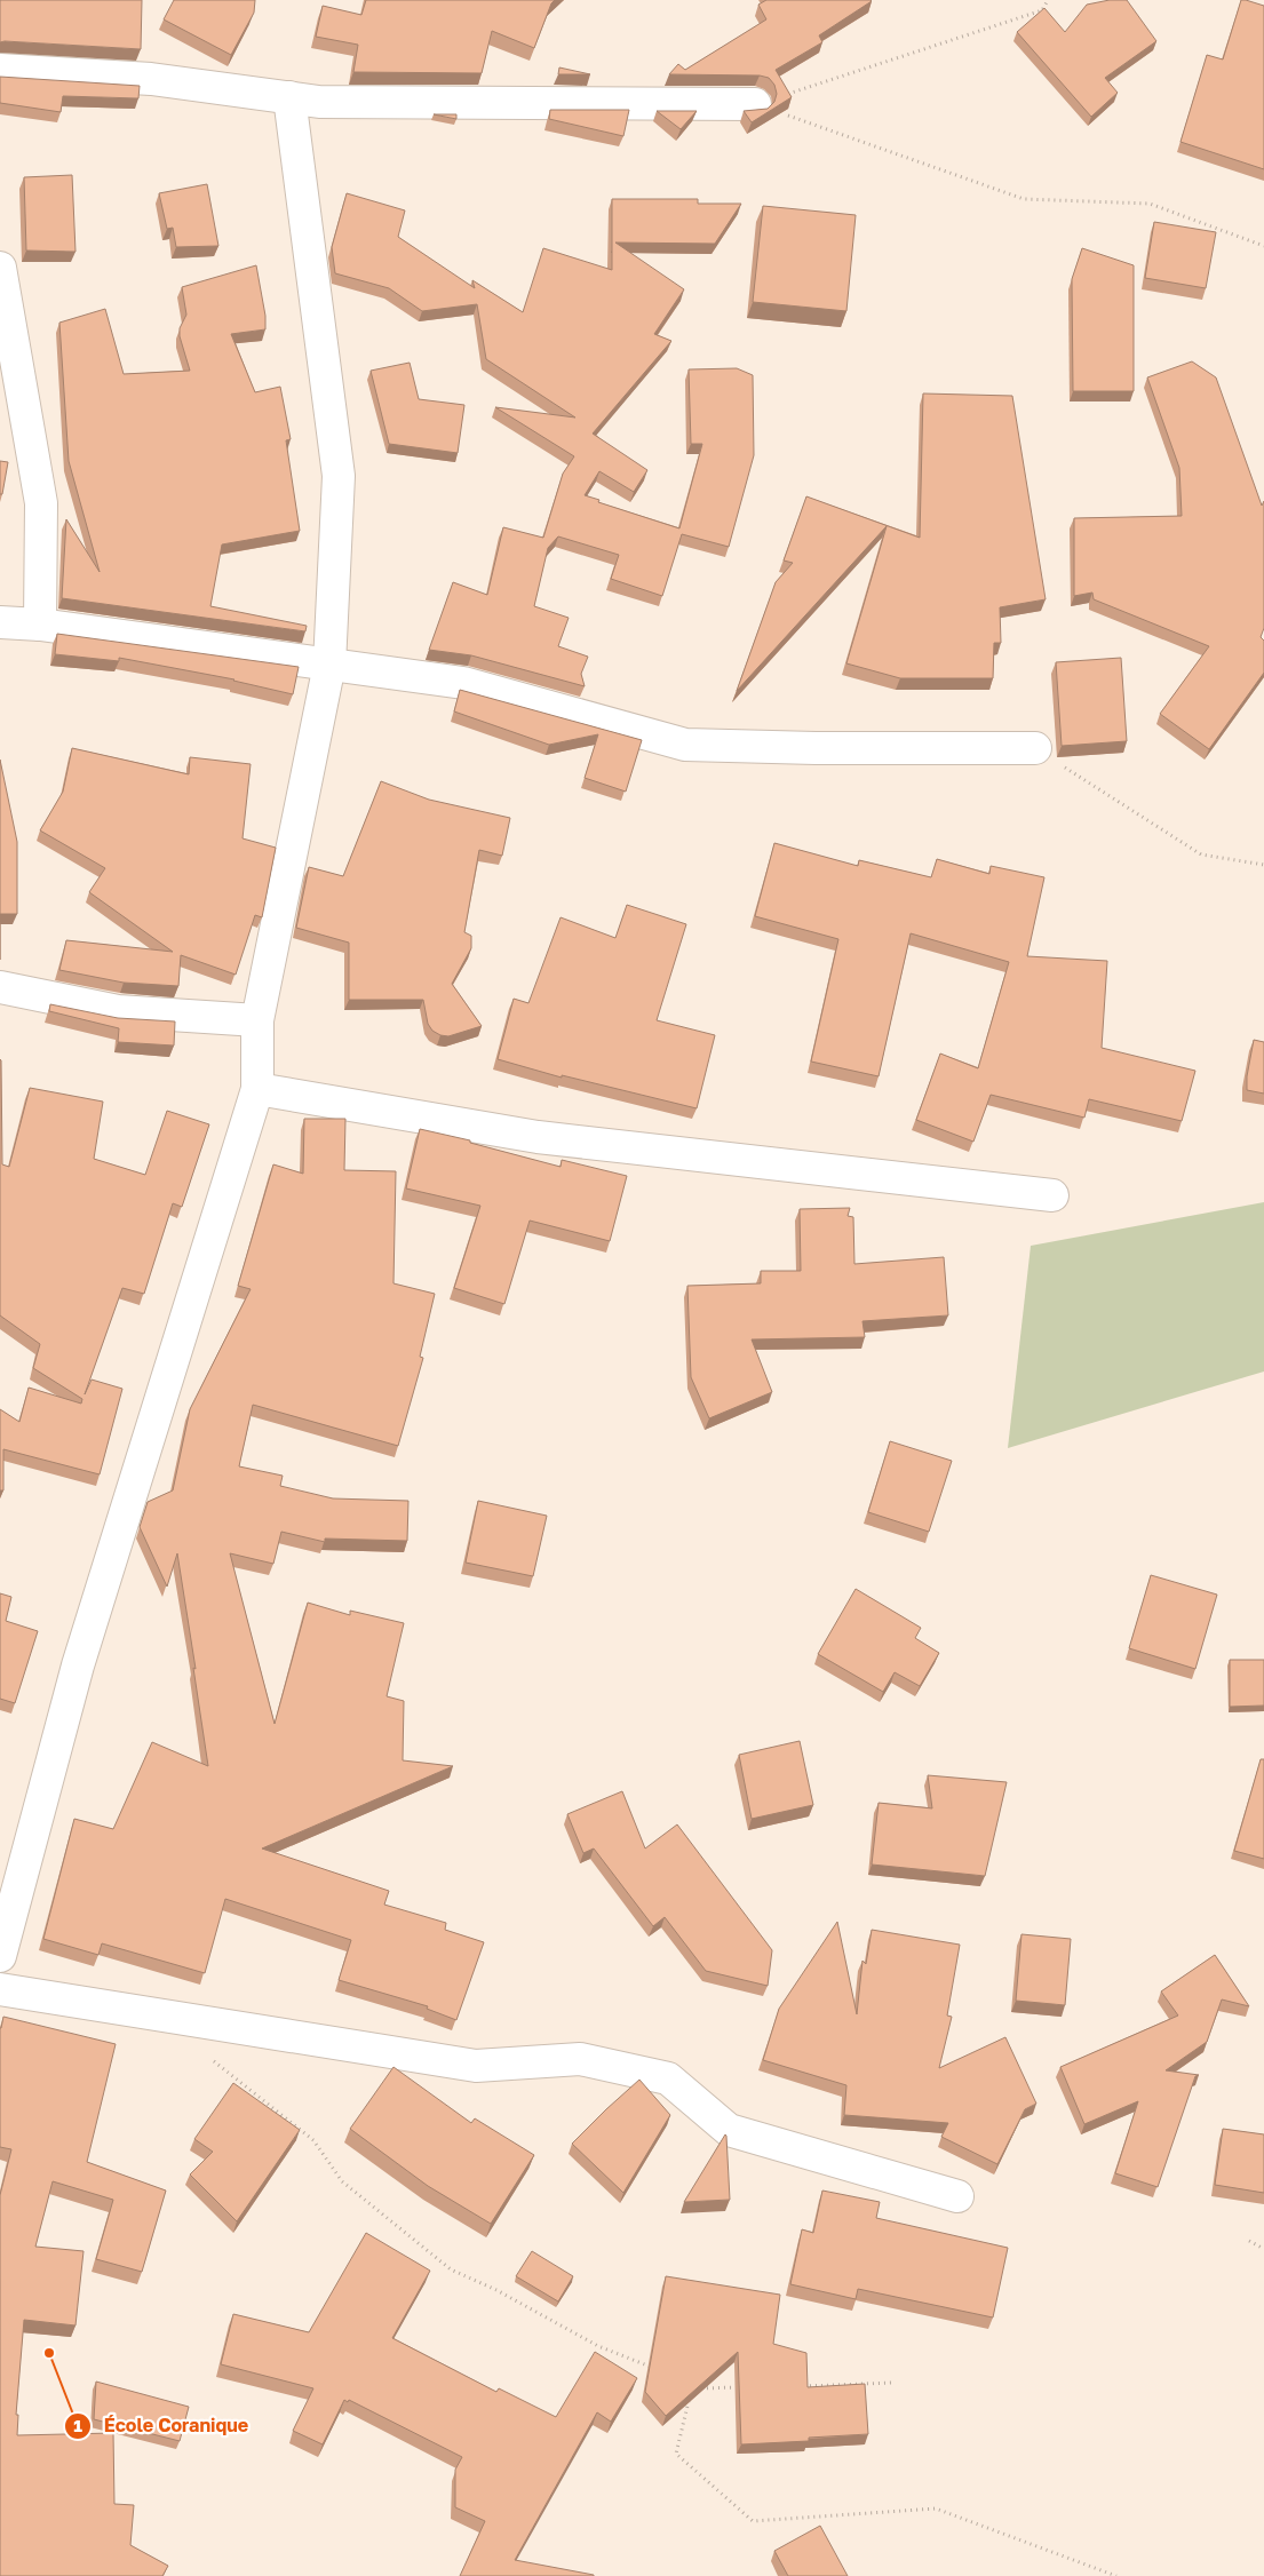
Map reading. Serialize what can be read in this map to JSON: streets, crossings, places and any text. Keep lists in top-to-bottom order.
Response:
{
  "places": ["École Coranique"]
}
